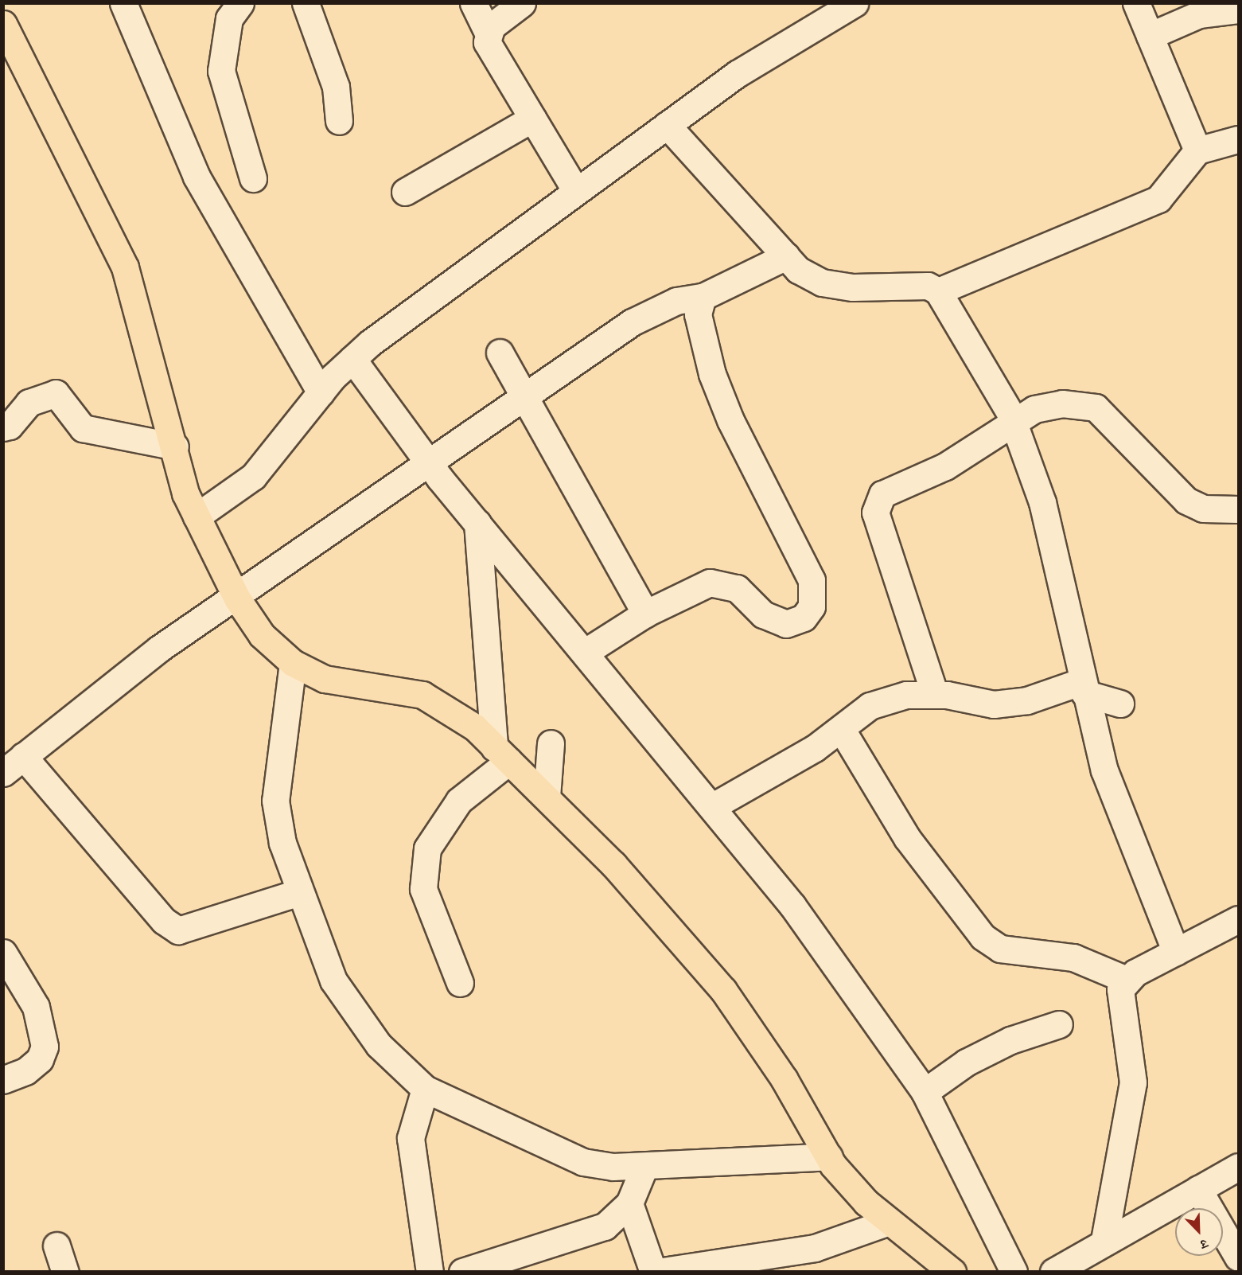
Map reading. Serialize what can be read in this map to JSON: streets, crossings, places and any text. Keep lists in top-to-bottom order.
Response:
{
  "north": "bottom right"
}
